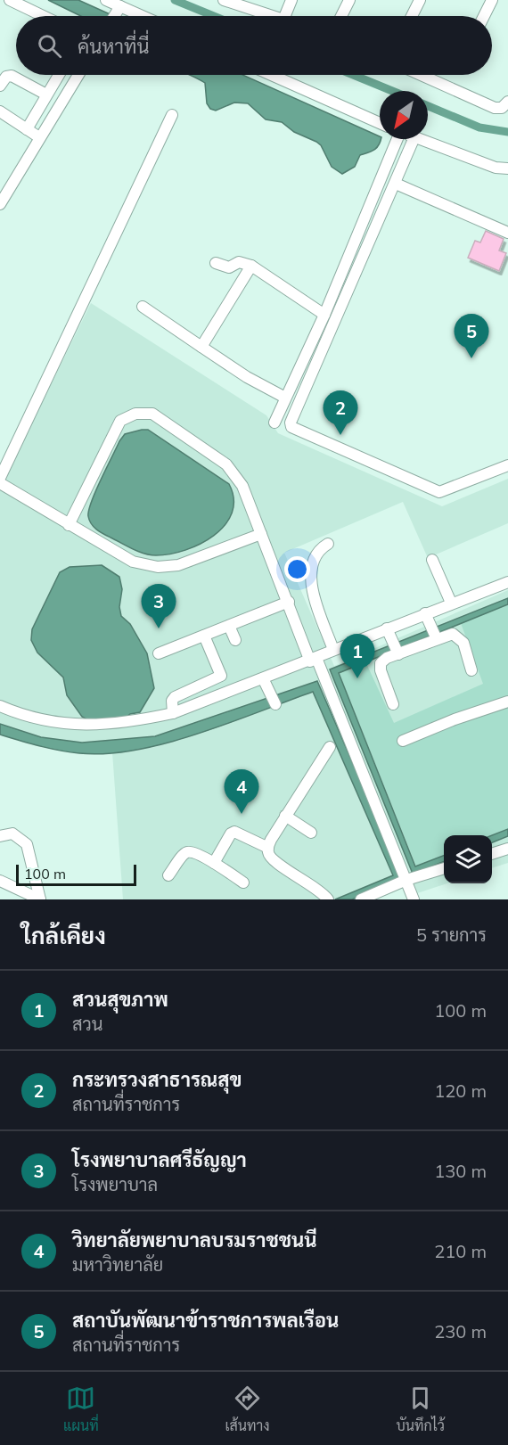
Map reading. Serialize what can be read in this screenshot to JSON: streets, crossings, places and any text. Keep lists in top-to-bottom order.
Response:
{
  "scale_bar": "100 m",
  "north": "bottom left",
  "page": {
    "search": "ค้นหาที่นี่",
    "pins": [
      "5",
      "2",
      "3",
      "1",
      "4"
    ],
    "scale": "100 m",
    "heading": ["ใกล้เคียง", "5 รายการ"],
    "list": [
      {
        "mark": "1",
        "name": "สวนสุขภาพ",
        "note": "สวน",
        "value": "100 m"
      },
      {
        "mark": "2",
        "name": "กระทรวงสาธารณสุข",
        "note": "สถานที่ราชการ",
        "value": "120 m"
      },
      {
        "mark": "3",
        "name": "โรงพยาบาลศรีธัญญา",
        "note": "โรงพยาบาล",
        "value": "130 m"
      },
      {
        "mark": "4",
        "name": "วิทยาลัยพยาบาลบรมราชชนนี",
        "note": "มหาวิทยาลัย",
        "value": "210 m"
      },
      {
        "mark": "5",
        "name": "สถาบันพัฒนาข้าราชการพลเรือน",
        "note": "สถานที่ราชการ",
        "value": "230 m"
      }
    ],
    "nav": ["แผนที่", "เส้นทาง", "บันทึกไว้"]
  }
}
